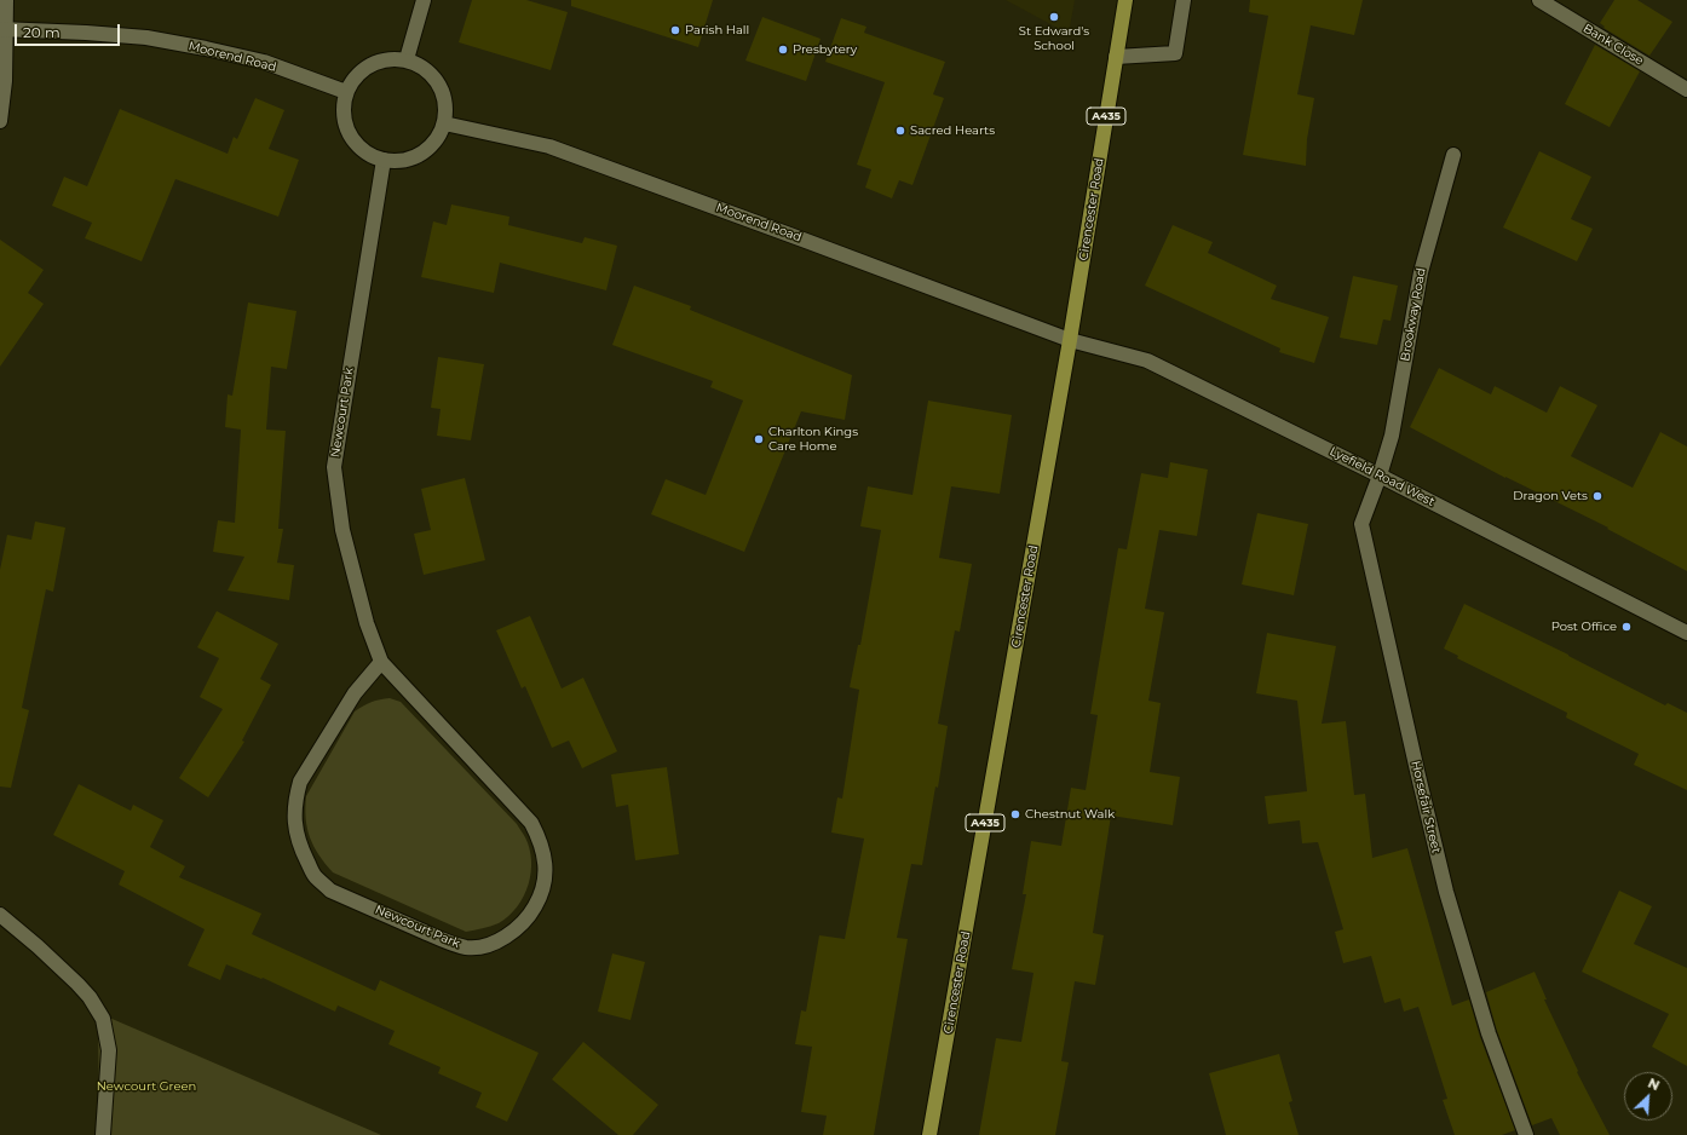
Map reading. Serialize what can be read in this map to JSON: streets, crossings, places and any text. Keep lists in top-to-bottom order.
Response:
{
  "streets": {
    "main road": ["A435", "Cirencester Road"],
    "street": [
      "Bank Close",
      "Moorend Road",
      "Brookway Road",
      "Newcourt Park",
      "Lyefield Road West",
      "Horsefair Street"
    ]
  },
  "crossings": [
    ["Moorend Road", "Cirencester Road"],
    ["Moorend Road", "Newcourt Park"],
    ["Moorend Road", "Lyefield Road West"],
    ["Cirencester Road", "Lyefield Road West"],
    ["Brookway Road", "Lyefield Road West"],
    ["Brookway Road", "Horsefair Street"],
    ["Lyefield Road West", "Horsefair Street"]
  ],
  "parks": ["Newcourt Green"],
  "places": [
    "St Edward's School",
    "Parish Hall",
    "Presbytery",
    "Sacred Hearts",
    "Charlton Kings Care Home",
    "Dragon Vets",
    "Post Office",
    "Chestnut Walk"
  ],
  "scale_bar": "20 m",
  "north": "top right"
}
